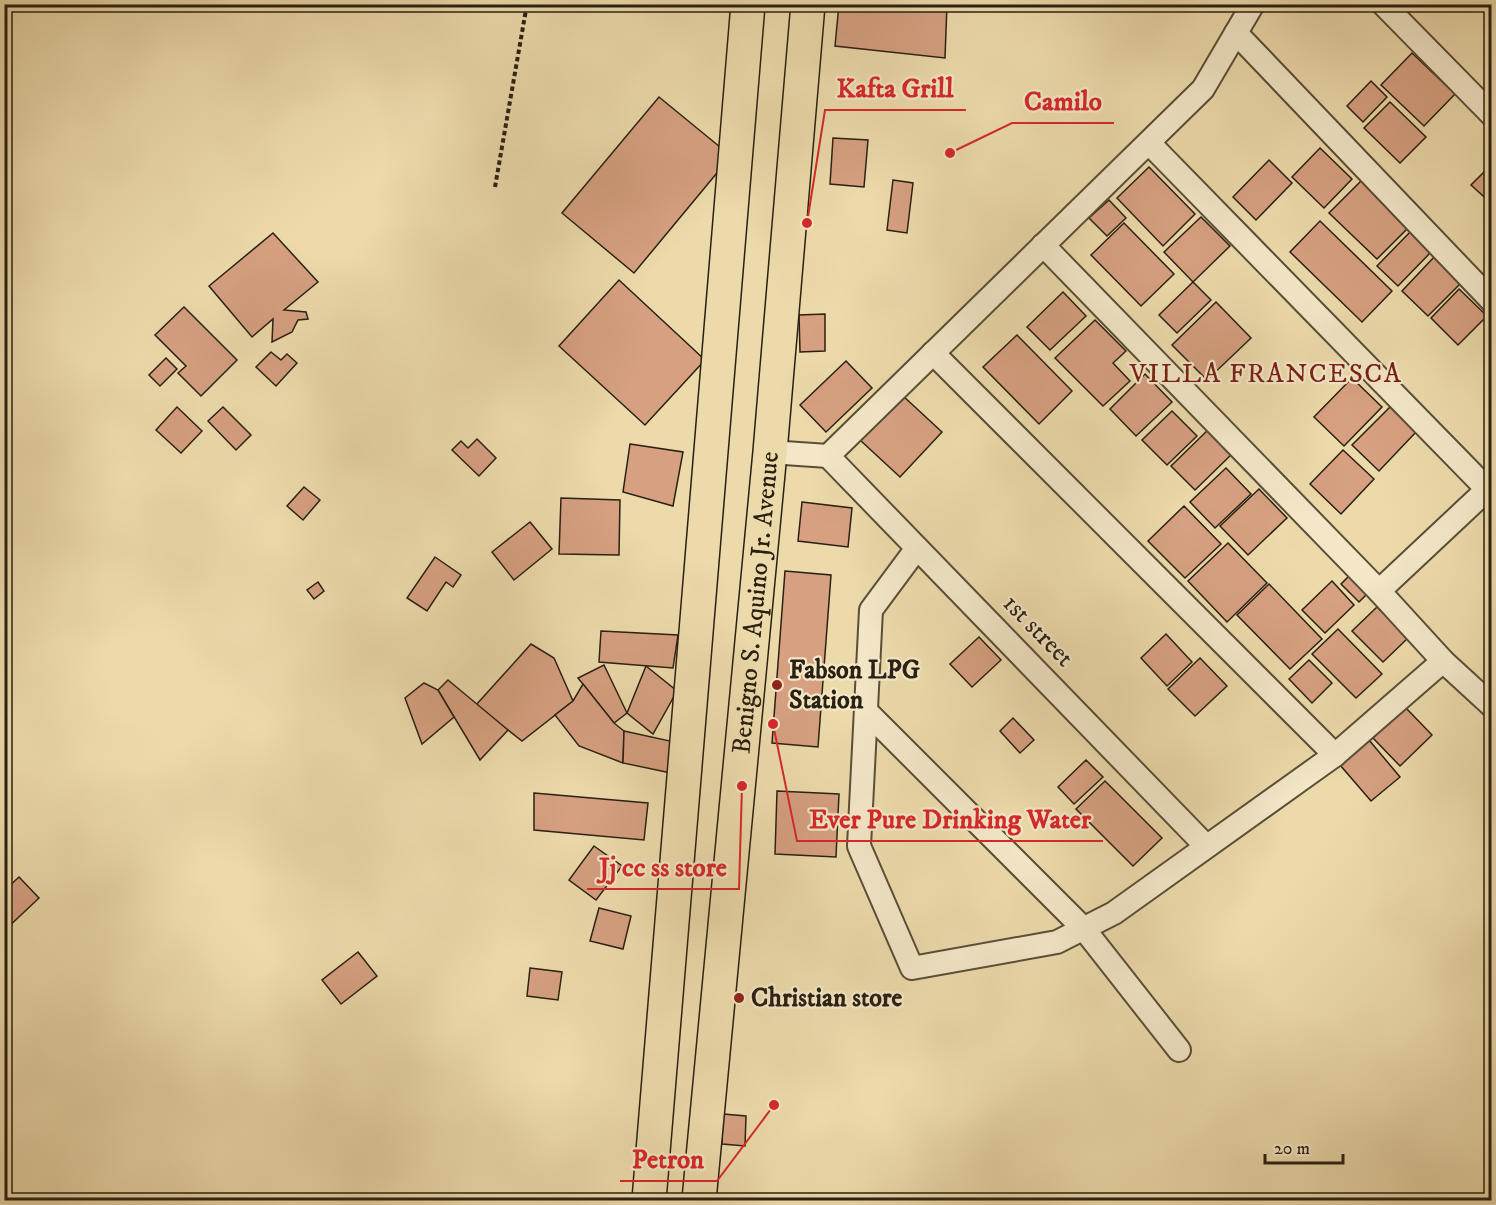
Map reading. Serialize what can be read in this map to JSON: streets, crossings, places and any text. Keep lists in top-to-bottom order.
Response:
{
  "streets": {
    "main road": ["Benigno S. Aquino Jr. Avenue"],
    "street": ["1st street"]
  },
  "districts": ["VILLA FRANCESCA"],
  "places": [
    "Camilo",
    "Kafta Grill",
    "Fabson LPG Station",
    "Ever Pure Drinking Water",
    "Jj cc ss store",
    "Christian store",
    "Petron"
  ],
  "scale_bar": "20 m"
}
